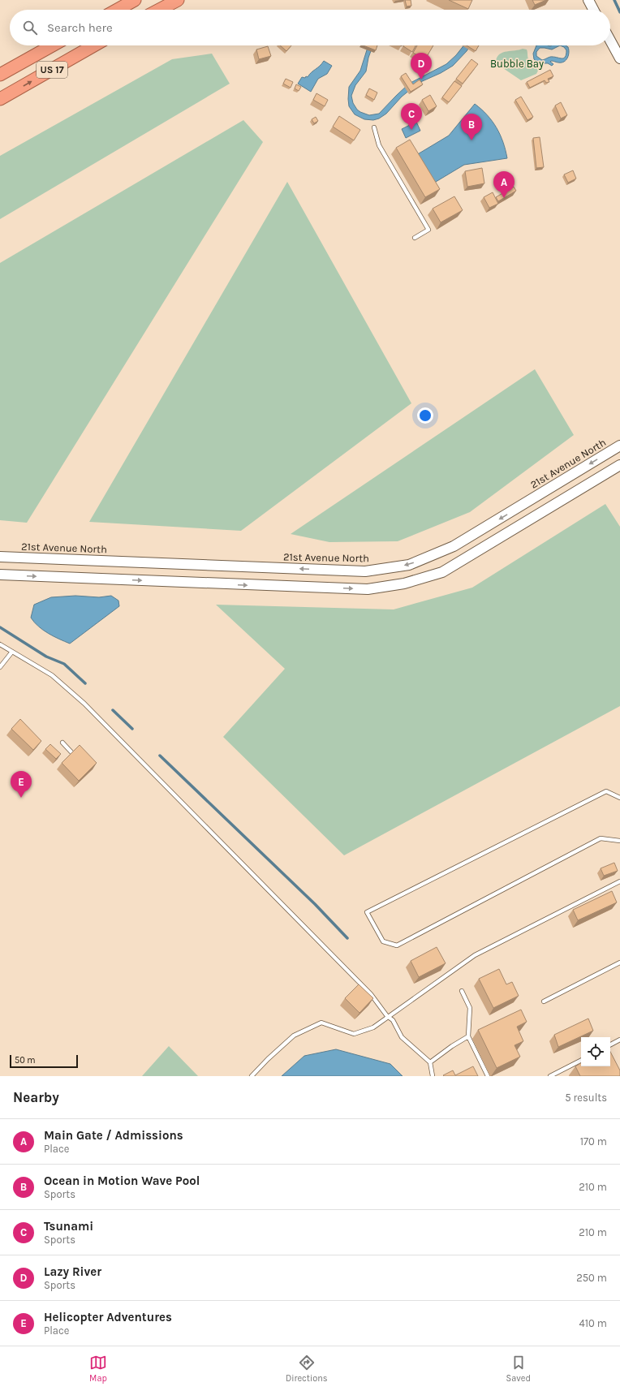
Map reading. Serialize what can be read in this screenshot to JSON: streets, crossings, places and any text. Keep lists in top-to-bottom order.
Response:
{
  "streets": {
    "highway": ["US 17"],
    "street": ["21st Avenue North"]
  },
  "parks": ["Bubble Bay"],
  "scale_bar": "50 m",
  "page": {
    "search": "Search here",
    "pins": [
      "D",
      "C",
      "B",
      "A",
      "E"
    ],
    "scale": "50 m",
    "heading": ["Nearby", "5 results"],
    "list": [
      {
        "mark": "A",
        "name": "Main Gate / Admissions",
        "note": "Place",
        "value": "170 m"
      },
      {
        "mark": "B",
        "name": "Ocean in Motion Wave Pool",
        "note": "Sports",
        "value": "210 m"
      },
      {
        "mark": "C",
        "name": "Tsunami",
        "note": "Sports",
        "value": "210 m"
      },
      {
        "mark": "D",
        "name": "Lazy River",
        "note": "Sports",
        "value": "250 m"
      },
      {
        "mark": "E",
        "name": "Helicopter Adventures",
        "note": "Place",
        "value": "410 m"
      }
    ],
    "nav": ["Map", "Directions", "Saved"]
  }
}
